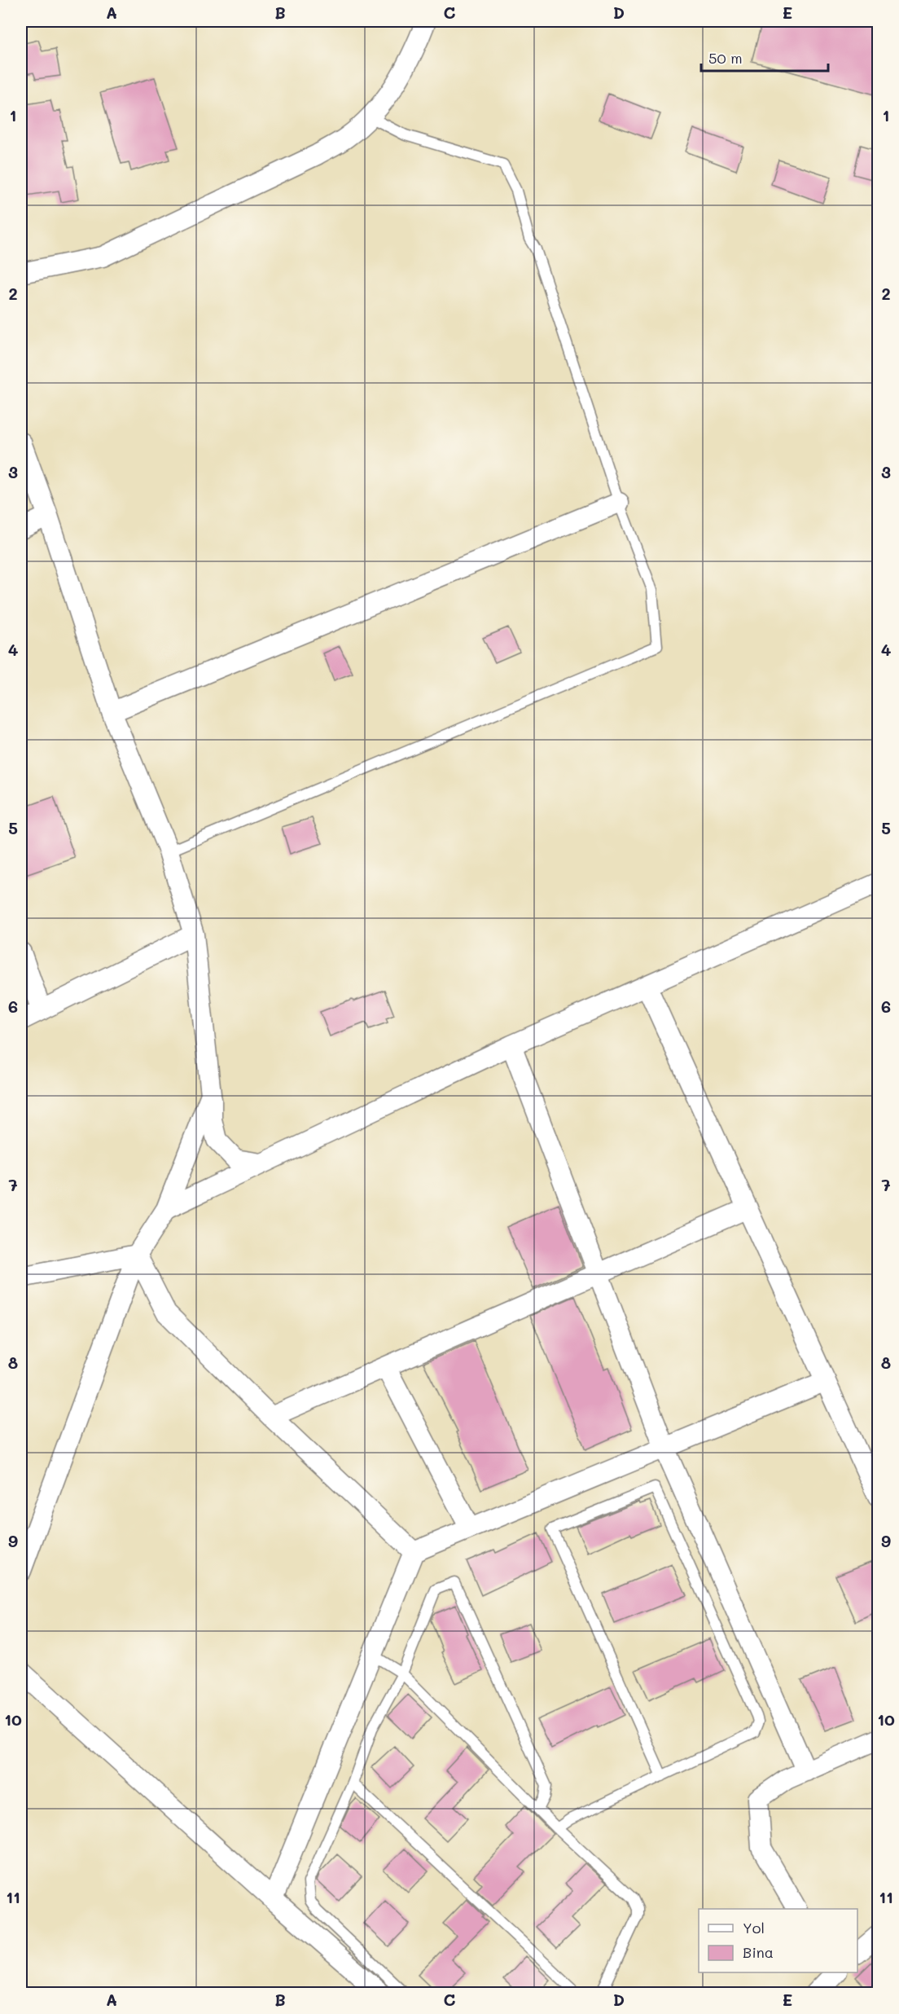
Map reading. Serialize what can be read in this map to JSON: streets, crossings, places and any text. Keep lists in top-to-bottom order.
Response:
{
  "legend": ["Yol", "Bina"],
  "scale_bar": "50 m",
  "grid": {
    "columns": [
      "A",
      "B",
      "C",
      "D",
      "E"
    ],
    "rows": [
      "1",
      "2",
      "3",
      "4",
      "5",
      "6",
      "7",
      "8",
      "9",
      "10",
      "11"
    ]
  }
}
